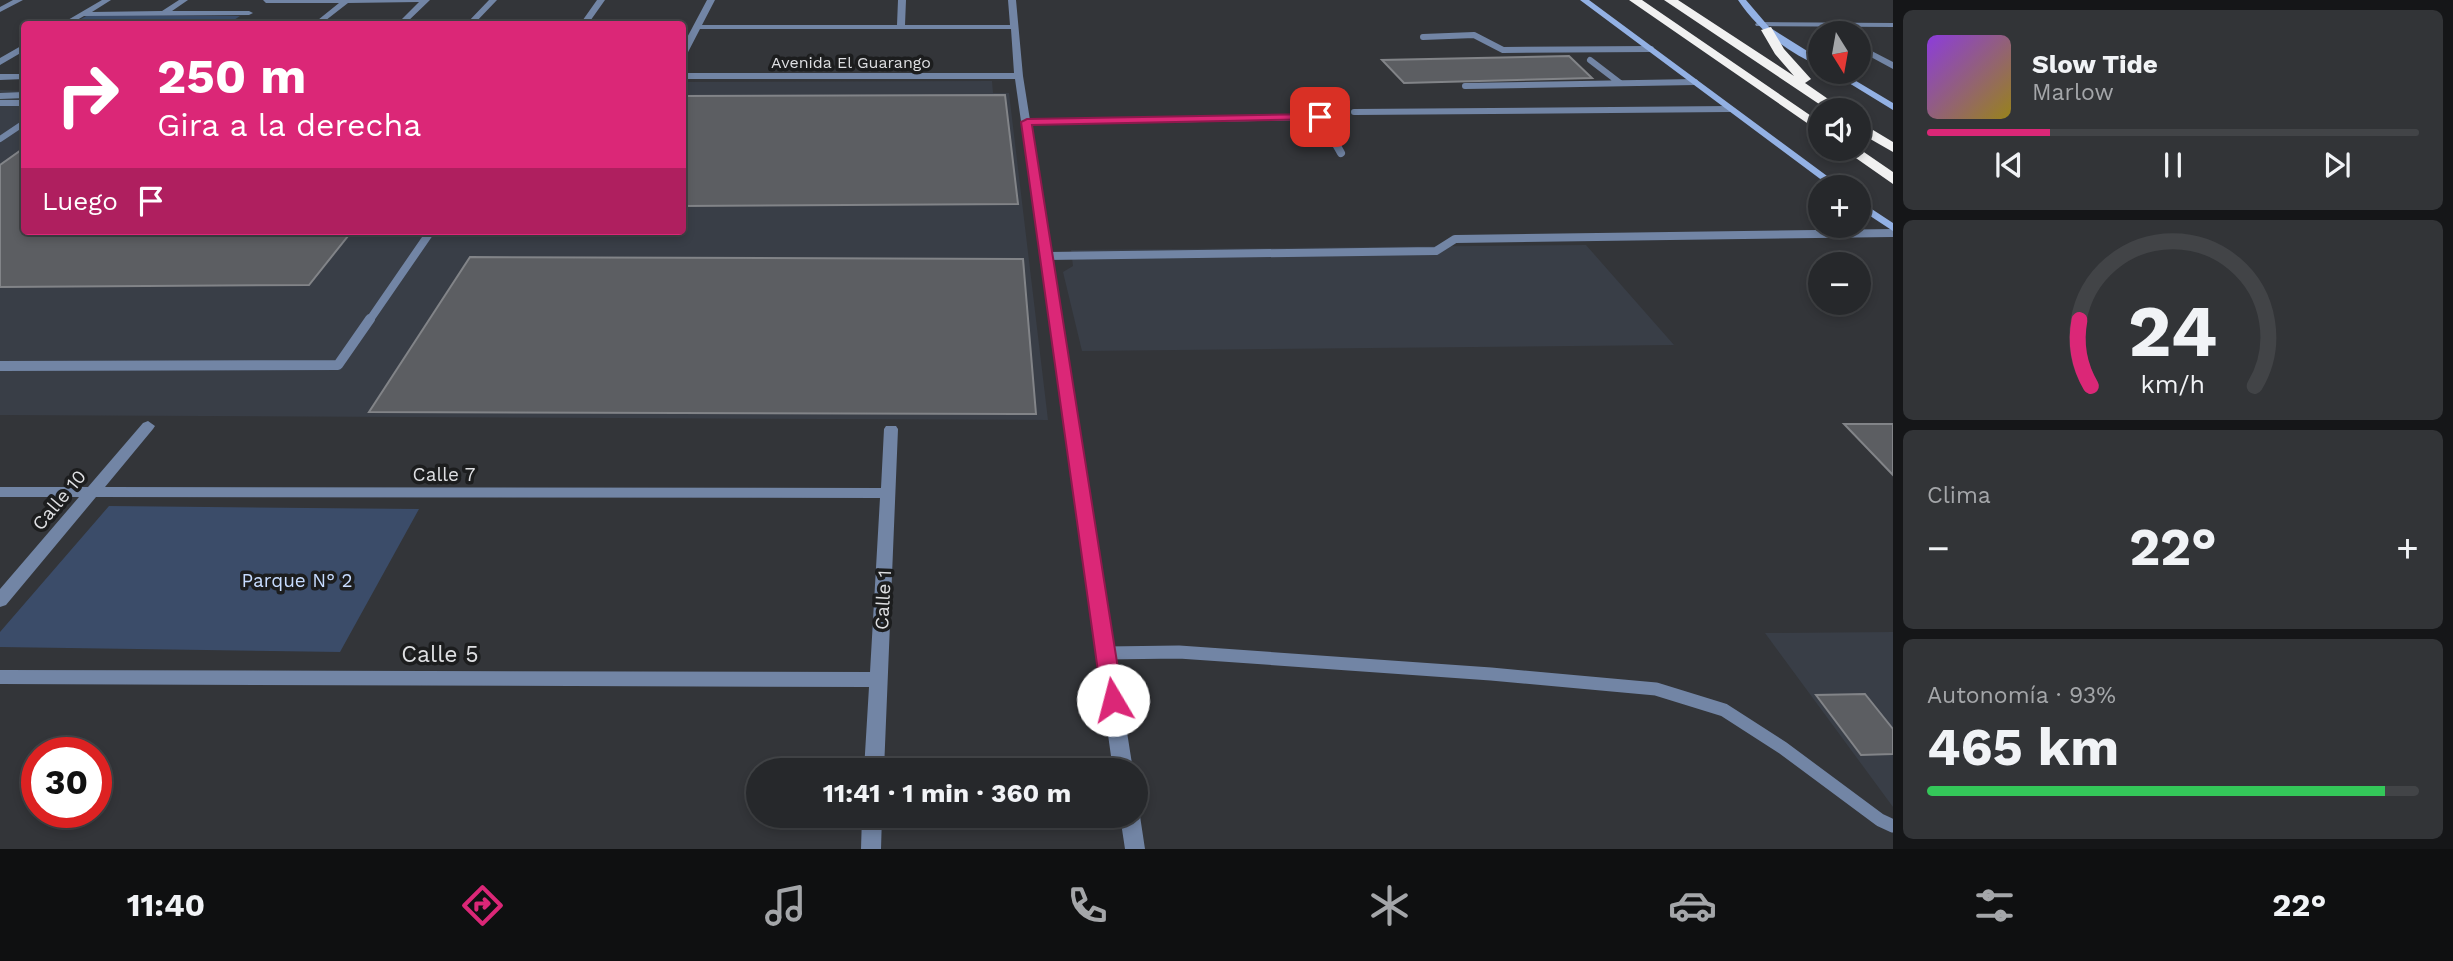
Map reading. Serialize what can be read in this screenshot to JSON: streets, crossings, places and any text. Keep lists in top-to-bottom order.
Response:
{
  "streets": {
    "street": [
      "Avenida El Guarango",
      "Calle 7",
      "Calle 10",
      "Calle 1",
      "Calle 5"
    ]
  },
  "crossings": [
    ["Calle 7", "Calle 10"],
    ["Calle 7", "Calle 1"],
    ["Calle 1", "Calle 5"]
  ],
  "parks": ["Parque N° 2"],
  "north": "bottom",
  "page": {
    "map_buttons": ["+", "−"],
    "turn": ["250 m", "Gira a la derecha"],
    "song": ["Slow Tide", "Marlow"],
    "then": "Luego",
    "tile": [
      "Clima",
      ["Autonomía · 93%", "465 km"]
    ],
    "heat": ["−", "22°", "+"],
    "limit": "30",
    "trip": "11:41 · 1 min · 360 m",
    "tabs": ["11:40", "22°"],
    "gauge": ["24", "km/h"]
  }
}
